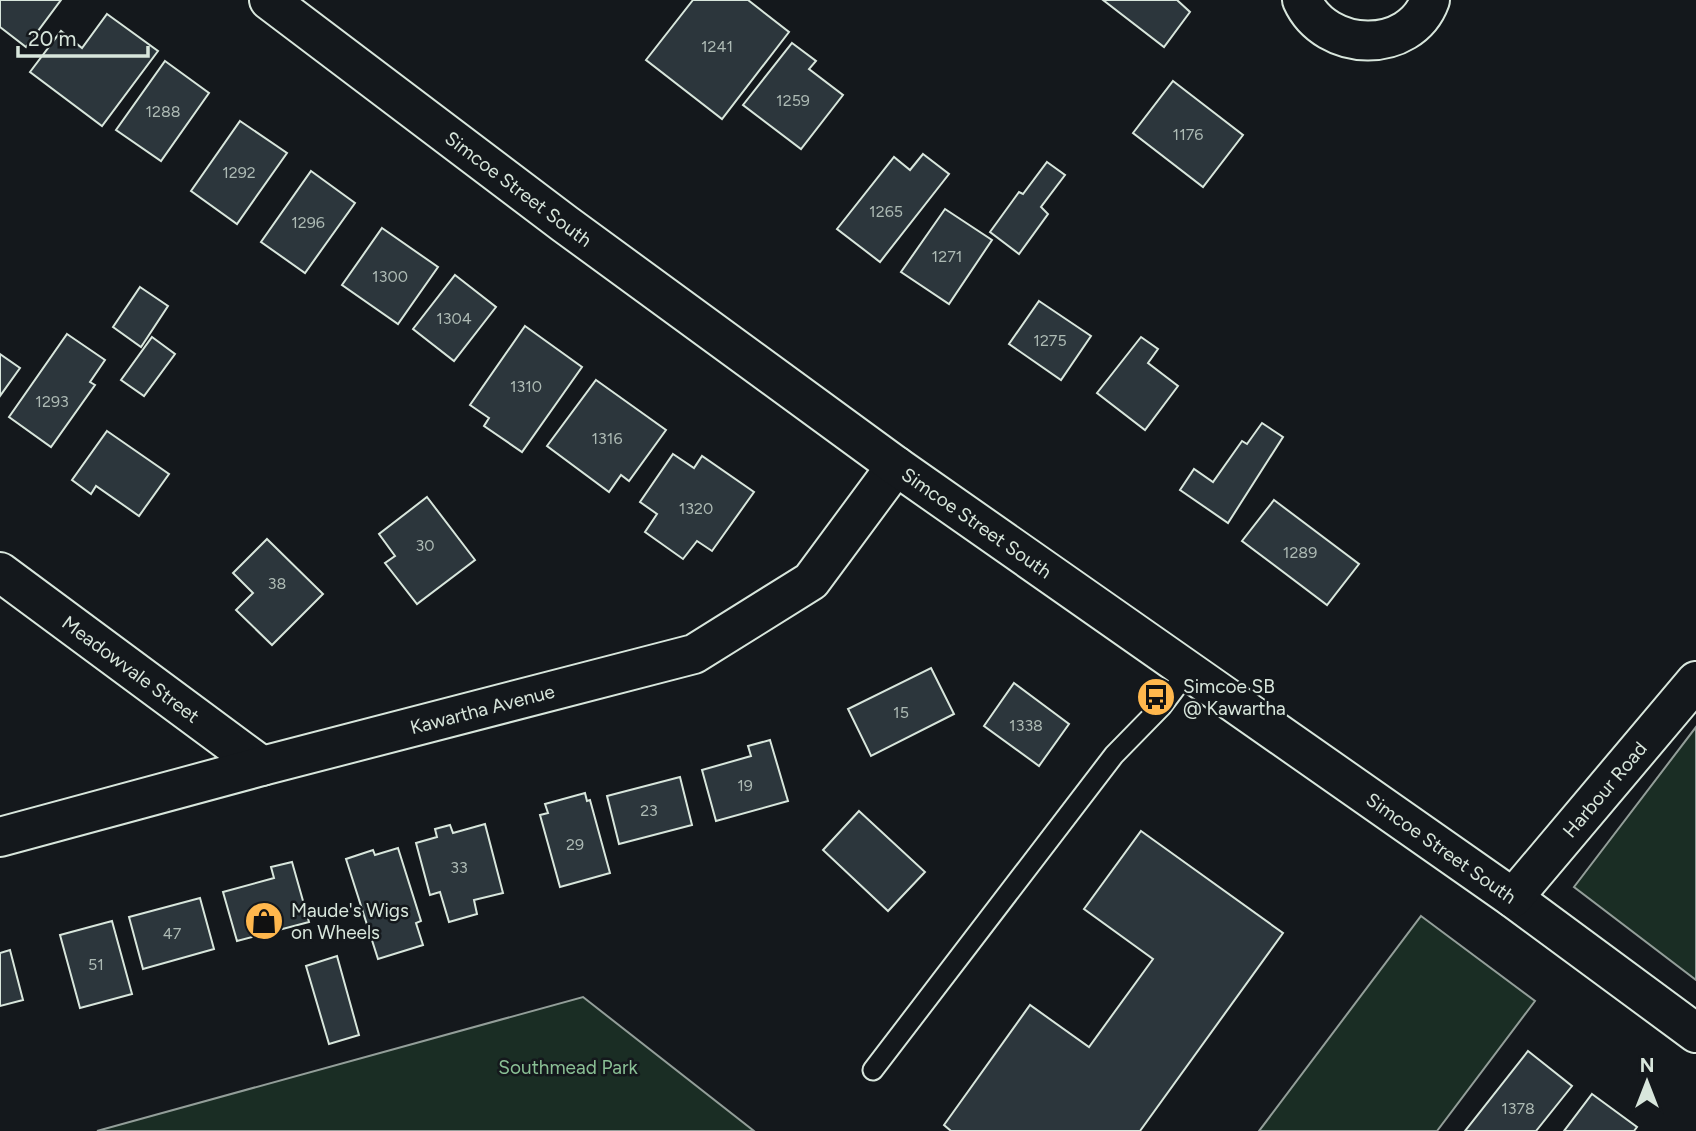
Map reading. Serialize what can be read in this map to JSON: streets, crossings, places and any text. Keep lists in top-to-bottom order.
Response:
{
  "streets": {
    "street": [
      "Simcoe Street South",
      "Meadowvale Street",
      "Kawartha Avenue",
      "Harbour Road"
    ]
  },
  "crossings": [
    ["Simcoe Street South", "Kawartha Avenue"],
    ["Simcoe Street South", "Harbour Road"],
    ["Meadowvale Street", "Kawartha Avenue"]
  ],
  "parks": ["Southmead Park"],
  "places": {
    "bus stop": ["Simcoe SB @ Kawartha"],
    "shop": ["Maude's Wigs on Wheels"]
  },
  "house_numbers": [
    "1241",
    "1259",
    "1288",
    "1176",
    "1292",
    "1265",
    "1296",
    "1271",
    "1300",
    "1304",
    "1275",
    "1310",
    "1293",
    "1316",
    "1320",
    "30",
    "1289",
    "38",
    "15",
    "1338",
    "19",
    "23",
    "29",
    "33",
    "47",
    "51",
    "1378"
  ],
  "scale_bar": "20 m",
  "north": "top"
}
